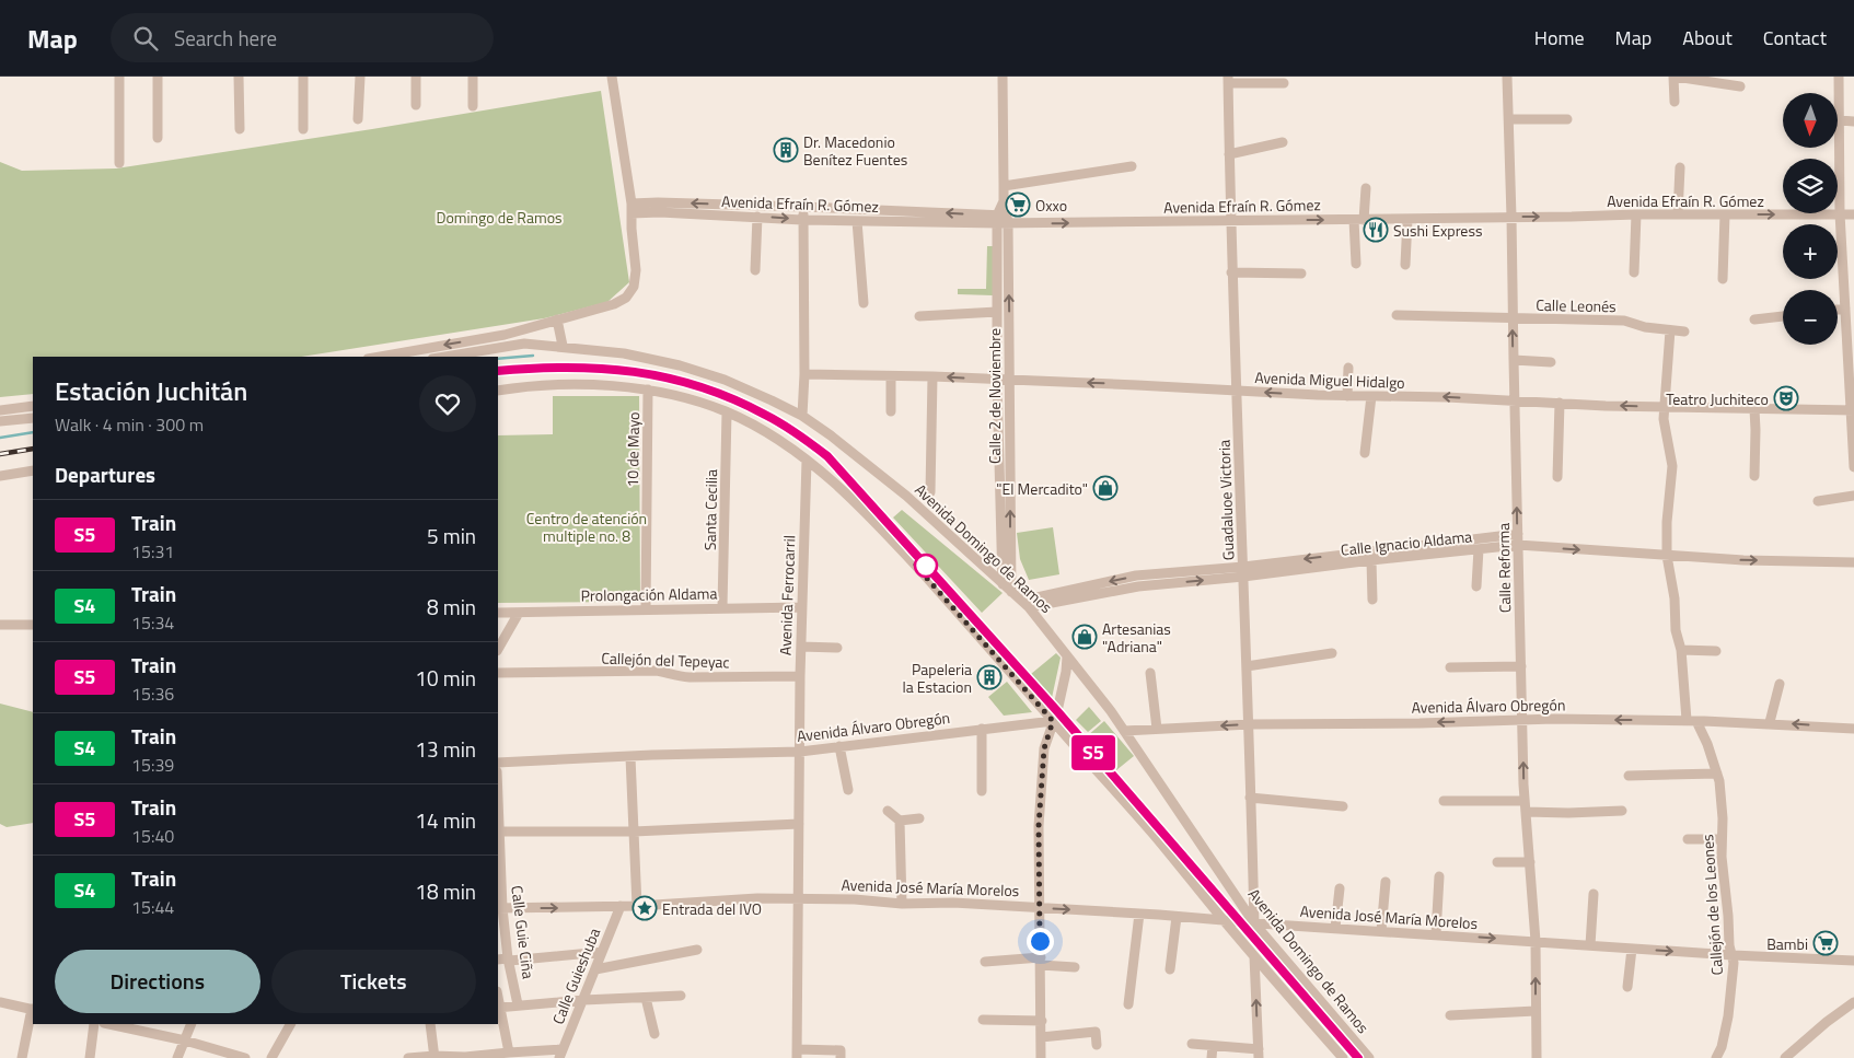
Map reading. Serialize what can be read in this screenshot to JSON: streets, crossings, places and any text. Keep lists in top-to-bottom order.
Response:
{
  "streets": {
    "street": [
      "Avenida Efraín R. Gómez",
      "Calle Leonés",
      "Avenida Miguel Hidalgo",
      "Calle 2 de Noviembre",
      "10 de Mayo",
      "Guadaluoe Victoria",
      "Santa Cecilia",
      "Calle Ignacio Aldama",
      "Avenida Domingo de Ramos",
      "Calle Reforma",
      "Prolongación Aldama",
      "Avenida Ferrocarril",
      "Callejón del Tepeyac",
      "Avenida Álvaro Obregón",
      "Avenida José María Morelos",
      "Callejón de los Leones",
      "Calle Guie Ciña",
      "Calle Guieshuba"
    ]
  },
  "crossings": [
    ["Avenida Efraín R. Gómez", "Calle 2 de Noviembre"],
    ["Avenida Efraín R. Gómez", "Guadaluoe Victoria"],
    ["Avenida Efraín R. Gómez", "Calle Reforma"],
    ["Calle Leonés", "Calle Reforma"],
    ["Avenida Miguel Hidalgo", "Calle 2 de Noviembre"],
    ["Avenida Miguel Hidalgo", "Guadaluoe Victoria"],
    ["Avenida Miguel Hidalgo", "Calle Reforma"],
    ["Calle 2 de Noviembre", "Avenida Domingo de Ramos"],
    ["10 de Mayo", "Prolongación Aldama"],
    ["Guadaluoe Victoria", "Calle Ignacio Aldama"],
    ["Guadaluoe Victoria", "Avenida Domingo de Ramos"],
    ["Guadaluoe Victoria", "Avenida Álvaro Obregón"],
    ["Guadaluoe Victoria", "Avenida José María Morelos"],
    ["Santa Cecilia", "Prolongación Aldama"],
    ["Calle Ignacio Aldama", "Avenida Domingo de Ramos"],
    ["Calle Ignacio Aldama", "Calle Reforma"],
    ["Avenida Domingo de Ramos", "Avenida Álvaro Obregón"],
    ["Avenida Domingo de Ramos", "Avenida José María Morelos"],
    ["Calle Reforma", "Avenida Álvaro Obregón"],
    ["Calle Reforma", "Avenida José María Morelos"],
    ["Prolongación Aldama", "Avenida Ferrocarril"],
    ["Avenida Ferrocarril", "Callejón del Tepeyac"],
    ["Avenida Ferrocarril", "Avenida Álvaro Obregón"],
    ["Avenida Ferrocarril", "Avenida José María Morelos"],
    ["Avenida Álvaro Obregón", "Callejón de los Leones"],
    ["Avenida José María Morelos", "Callejón de los Leones"],
    ["Avenida José María Morelos", "Calle Guie Ciña"],
    ["Avenida José María Morelos", "Calle Guieshuba"]
  ],
  "one_way": ["Avenida Miguel Hidalgo"],
  "parks": ["Domingo de Ramos", "Centro de atención multiple no. 8"],
  "places": {
    "building": ["Dr. Macedonio Benítez Fuentes", "Papeleria la Estacion"],
    "supermarket": ["Oxxo", "Bambi"],
    "restaurant": ["Sushi Express"],
    "theatre": ["Teatro Juchiteco"],
    "shop": ["\"El Mercadito\"", "Artesanias \"Adriana\""],
    "place": ["Entrada del IVO"]
  },
  "north": "bottom",
  "page": {
    "header": "Map",
    "search": "Search here",
    "nav": [
      "Home",
      "Map",
      "About",
      "Contact"
    ],
    "on_map": "S5",
    "map_buttons": ["+", "−"],
    "heading": [
      ["Estación Juchitán", "Walk · 4 min · 300 m"],
      "Departures"
    ],
    "list": [
      {
        "mark": "S5",
        "name": "Train",
        "note": "15:31",
        "value": "5 min"
      },
      {
        "mark": "S4",
        "name": "Train",
        "note": "15:34",
        "value": "8 min"
      },
      {
        "mark": "S5",
        "name": "Train",
        "note": "15:36",
        "value": "10 min"
      },
      {
        "mark": "S4",
        "name": "Train",
        "note": "15:39",
        "value": "13 min"
      },
      {
        "mark": "S5",
        "name": "Train",
        "note": "15:40",
        "value": "14 min"
      },
      {
        "mark": "S4",
        "name": "Train",
        "note": "15:44",
        "value": "18 min"
      }
    ],
    "buttons": ["Directions", "Tickets"]
  }
}
